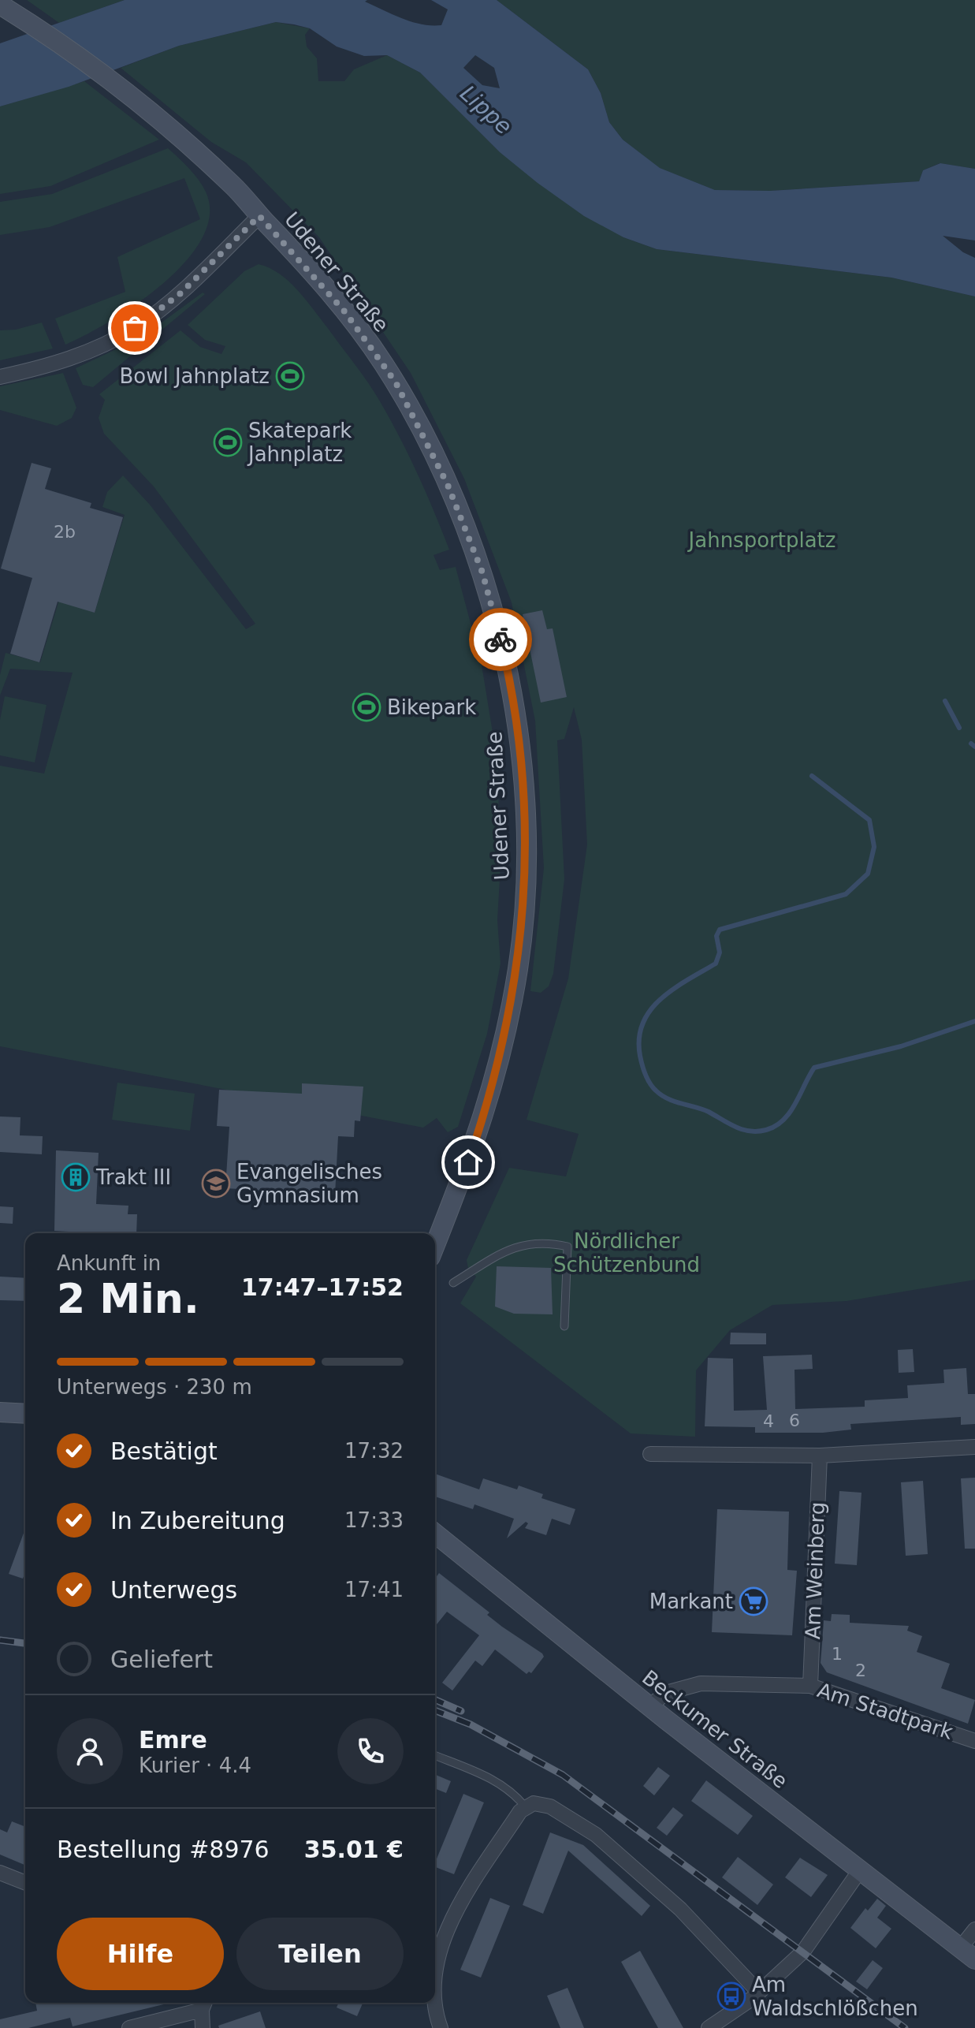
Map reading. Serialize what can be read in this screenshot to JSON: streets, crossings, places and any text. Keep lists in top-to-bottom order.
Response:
{
  "streets": {
    "main road": ["Udener Straße", "Beckumer Straße"],
    "street": ["Am Weinberg", "Am Stadtpark"]
  },
  "crossings": [
    ["Am Weinberg", "Am Stadtpark"],
    ["Am Stadtpark", "Beckumer Straße"]
  ],
  "water": ["Lippe"],
  "parks": ["Jahnsportplatz", "Nördlicher Schützenbund"],
  "places": {
    "sports": ["Bowl Jahnplatz", "Skatepark Jahnplatz", "Bikepark"],
    "building": ["Trakt III"],
    "school or university": ["Evangelisches Gymnasium"],
    "supermarket": ["Markant"],
    "bus stop": ["Am Waldschlößchen"]
  },
  "house_numbers": [
    "2b",
    "6",
    "4",
    "1",
    "2"
  ],
  "page": {
    "heading": ["2 Min.", "Ankunft in", "17:47–17:52"],
    "panel": [
      "Emre",
      "Kurier · 4.4",
      "Bestellung #8976",
      "35.01 €"
    ],
    "bar": "Unterwegs · 230 m",
    "list": [
      ["Bestätigt", "17:32"],
      ["In Zubereitung", "17:33"],
      ["Unterwegs", "17:41"],
      "Geliefert"
    ],
    "buttons": ["Hilfe", "Teilen"]
  }
}
